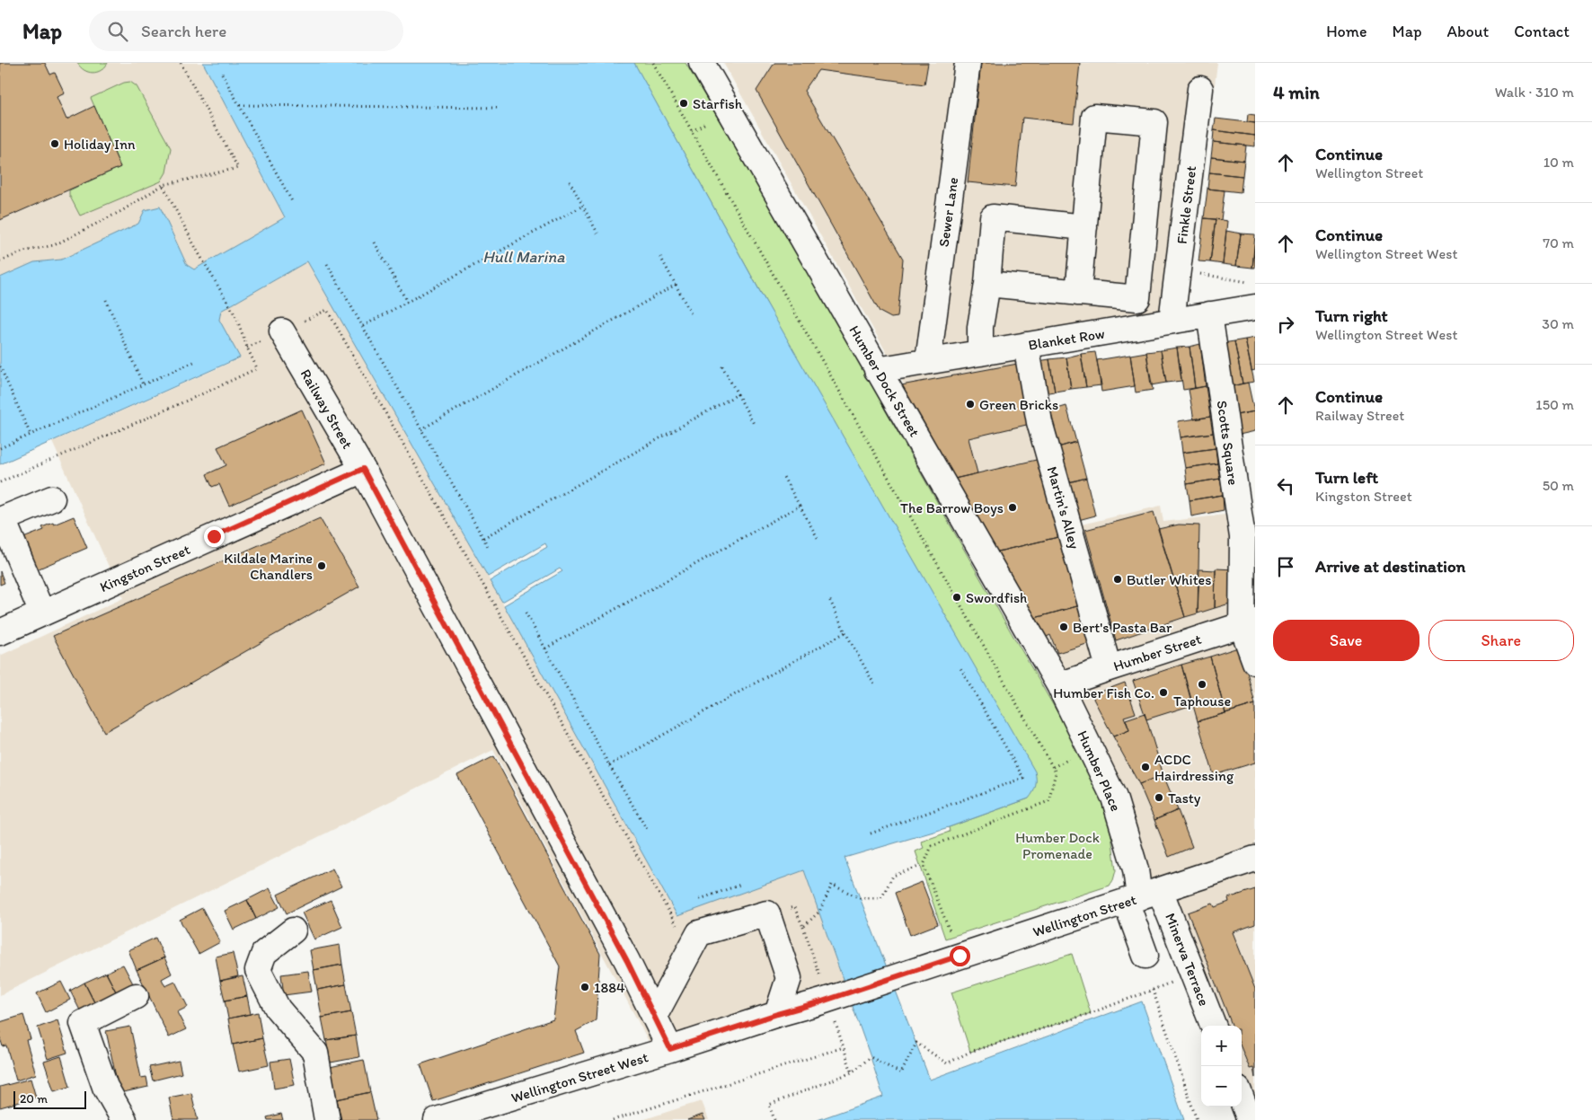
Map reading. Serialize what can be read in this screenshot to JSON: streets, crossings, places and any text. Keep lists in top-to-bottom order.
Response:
{
  "streets": {
    "street": [
      "Finkle Street",
      "Sewer Lane",
      "Blanket Row",
      "Humber Dock Street",
      "Railway Street",
      "Scotts Square",
      "Martin's Alley",
      "Kingston Street",
      "Humber Street",
      "Humber Place",
      "Wellington Street",
      "Minerva Terrace",
      "Wellington Street West"
    ]
  },
  "crossings": [
    ["Finkle Street", "Blanket Row"],
    ["Sewer Lane", "Blanket Row"],
    ["Blanket Row", "Humber Dock Street"],
    ["Blanket Row", "Scotts Square"],
    ["Blanket Row", "Martin's Alley"],
    ["Humber Dock Street", "Humber Street"],
    ["Humber Dock Street", "Humber Place"],
    ["Railway Street", "Kingston Street"],
    ["Scotts Square", "Humber Street"],
    ["Martin's Alley", "Humber Street"],
    ["Humber Street", "Humber Place"],
    ["Humber Place", "Wellington Street"],
    ["Humber Place", "Minerva Terrace"],
    ["Wellington Street", "Minerva Terrace"],
    ["Wellington Street", "Wellington Street West"]
  ],
  "water": ["Hull Marina"],
  "parks": ["Humber Dock Promenade"],
  "places": [
    "Starfish",
    "Holiday Inn",
    "Green Bricks",
    "The Barrow Boys",
    "Kildale Marine Chandlers",
    "Butler Whites",
    "Swordfish",
    "Bert's Pasta Bar",
    "Taphouse",
    "Humber Fish Co.",
    "ACDC Hairdressing",
    "Tasty",
    "1884"
  ],
  "scale_bar": "20 m",
  "page": {
    "header": "Map",
    "search": "Search here",
    "nav": [
      "Home",
      "Map",
      "About",
      "Contact"
    ],
    "heading": ["4 min", "Walk · 310 m"],
    "list": [
      ["Continue", "Wellington Street", "10 m"],
      ["Continue", "Wellington Street West", "70 m"],
      ["Turn right", "Wellington Street West", "30 m"],
      ["Continue", "Railway Street", "150 m"],
      ["Turn left", "Kingston Street", "50 m"],
      "Arrive at destination"
    ],
    "buttons": ["Save", "Share"],
    "map_buttons": ["+", "−"],
    "scale": "20 m"
  }
}
